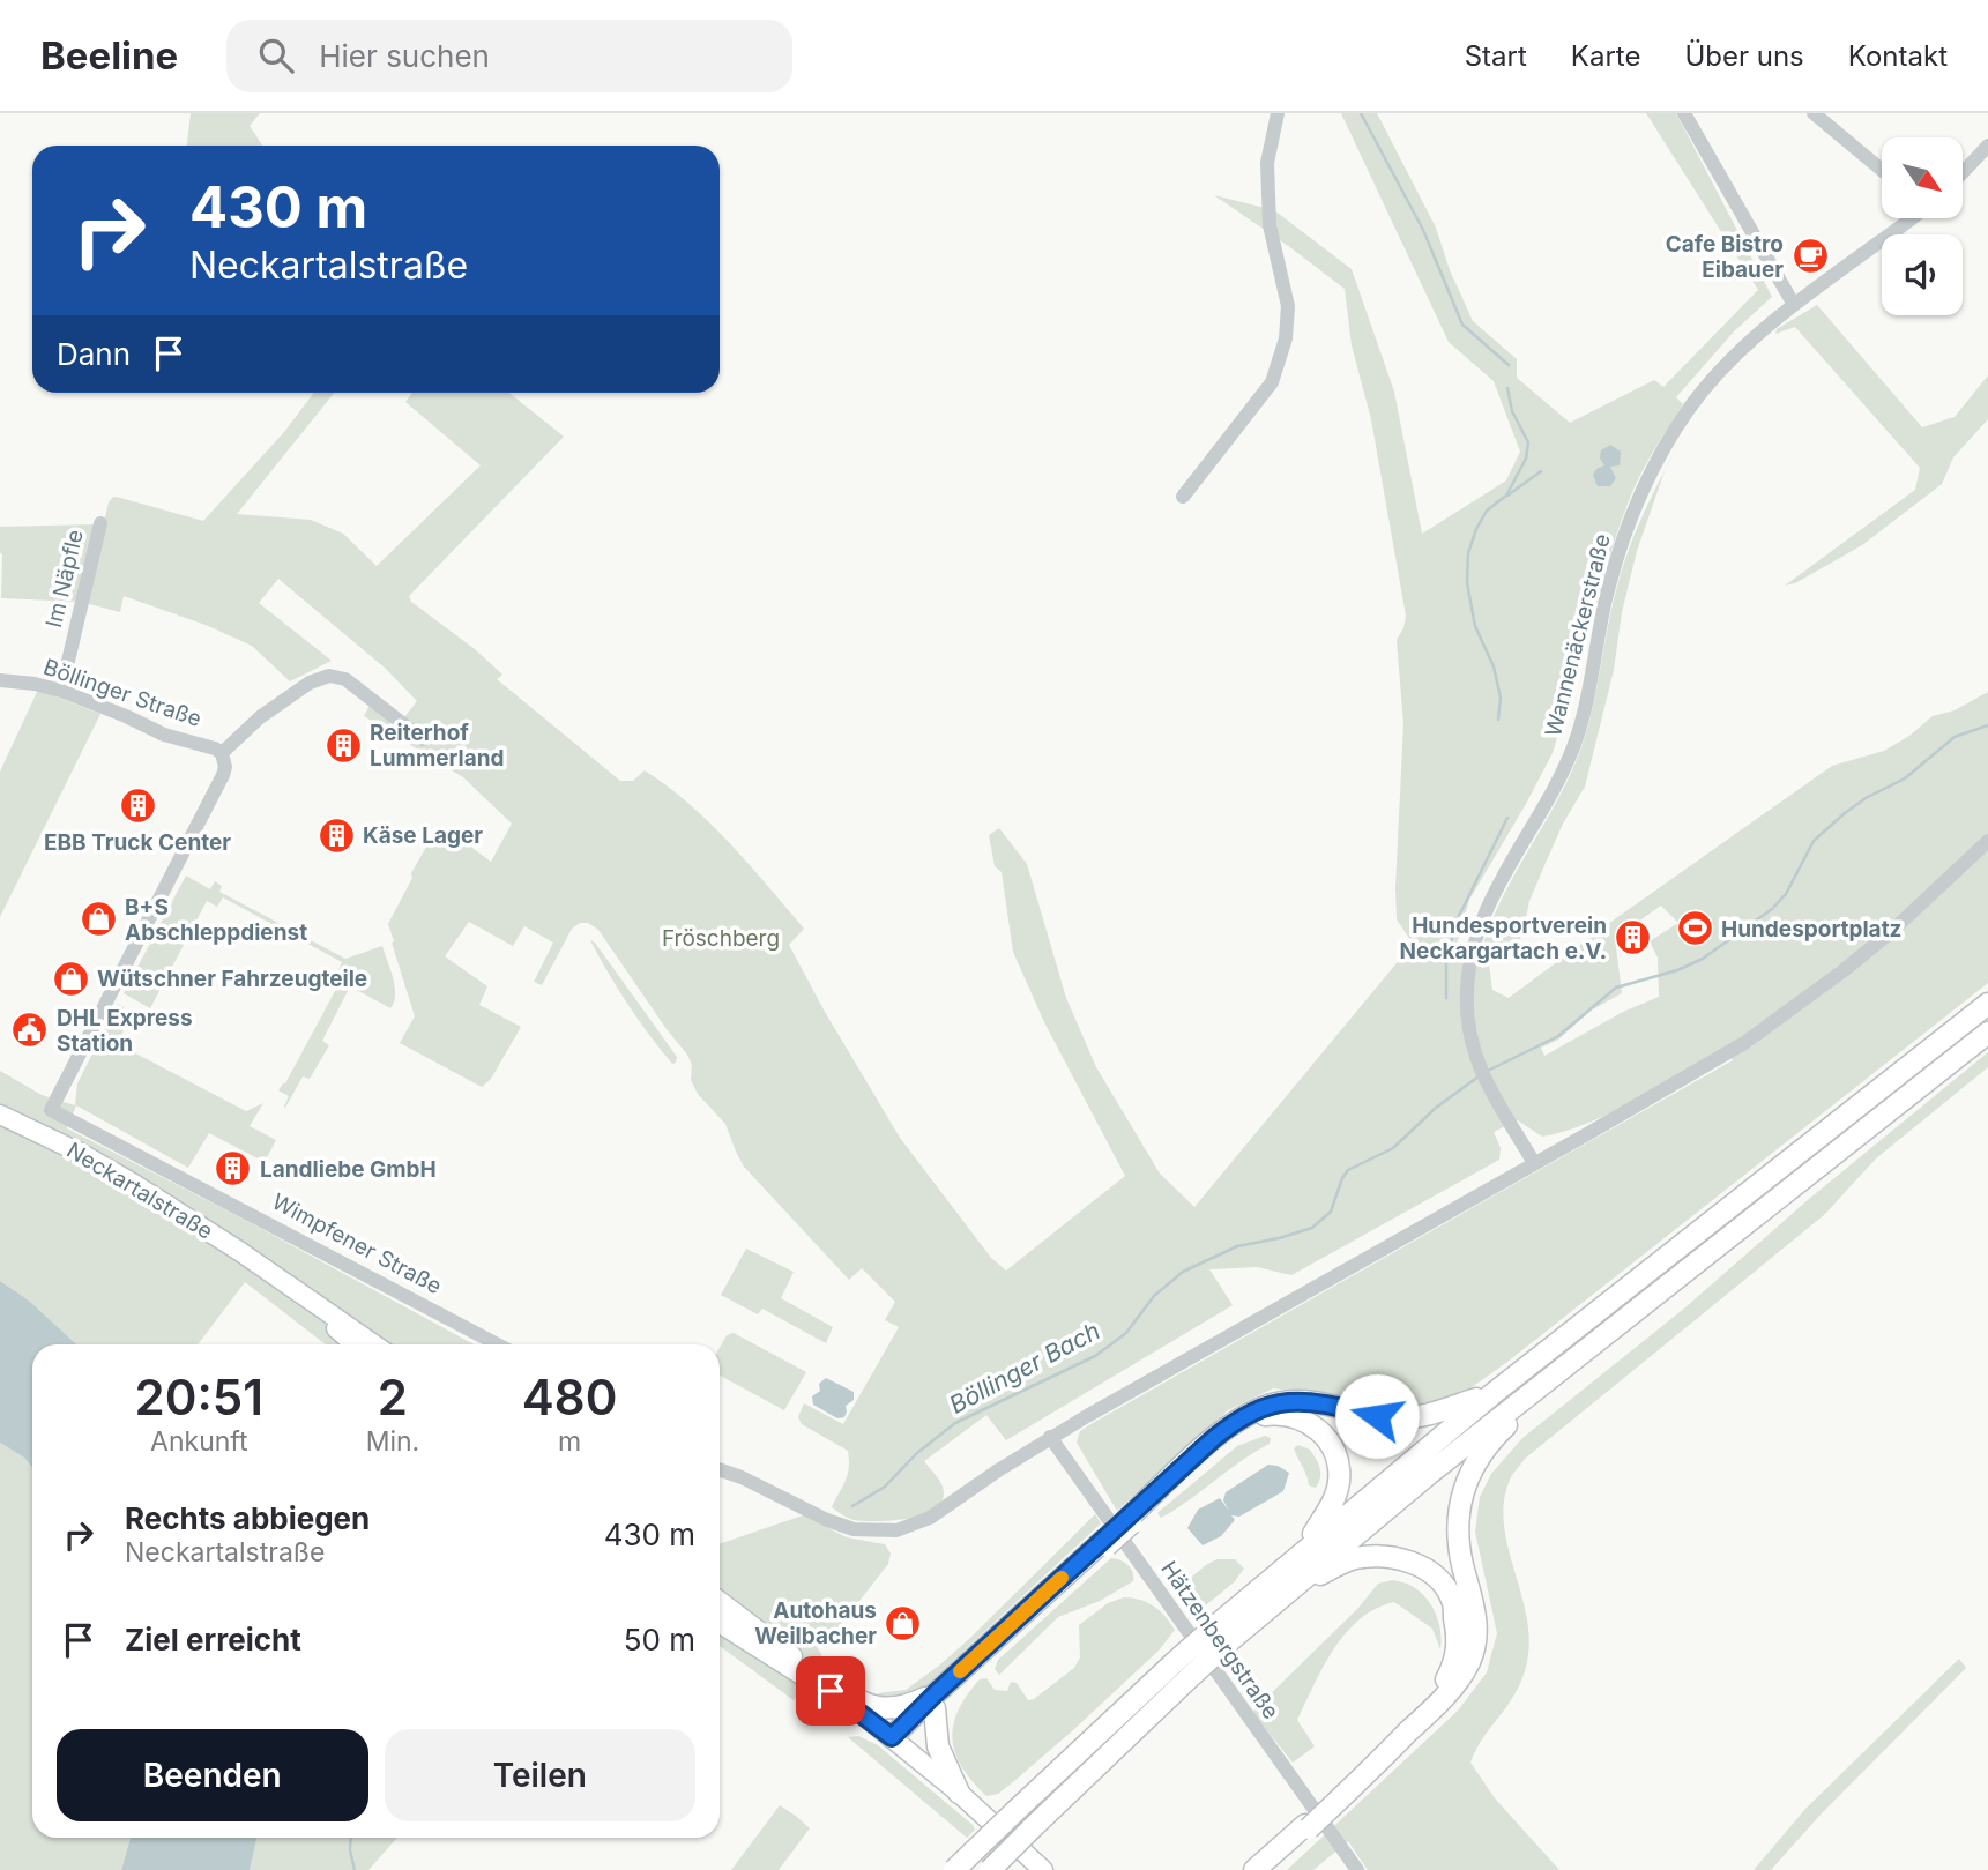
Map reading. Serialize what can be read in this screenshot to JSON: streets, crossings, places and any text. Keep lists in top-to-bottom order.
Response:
{
  "streets": {
    "main road": ["Neckartalstraße"],
    "street": [
      "Im Näpfle",
      "Wannenäckerstraße",
      "Böllinger Straße",
      "Wimpfener Straße",
      "Hätzenbergstraße"
    ]
  },
  "crossings": [
    ["Im Näpfle", "Böllinger Straße"],
    ["Böllinger Straße", "Wimpfener Straße"]
  ],
  "water": ["Böllinger Bach"],
  "parks": ["Fröschberg"],
  "places": {
    "cafe": ["Cafe Bistro Eibauer"],
    "building": [
      "Reiterhof Lummerland",
      "EBB Truck Center",
      "Käse Lager",
      "Hundesportverein Neckargartach e.V.",
      "Landliebe GmbH"
    ],
    "shop": ["B+S Abschleppdienst", "Wütschner Fahrzeugteile", "Autohaus Weilbacher"],
    "sports": ["Hundesportplatz"],
    "public building": ["DHL Express Station"]
  },
  "north": "bottom right",
  "page": {
    "header": "Beeline",
    "search": "Hier suchen",
    "nav": [
      "Start",
      "Karte",
      "Über uns",
      "Kontakt"
    ],
    "turn": ["430 m", "Neckartalstraße"],
    "then": "Dann",
    "eta": [
      "20:51",
      "Ankunft",
      "2",
      "Min.",
      "480",
      "m"
    ],
    "list": [
      {
        "name": "Rechts abbiegen",
        "note": "Neckartalstraße",
        "value": "430 m"
      },
      {
        "name": "Ziel erreicht",
        "value": "50 m"
      }
    ],
    "buttons": ["Beenden", "Teilen"]
  }
}
